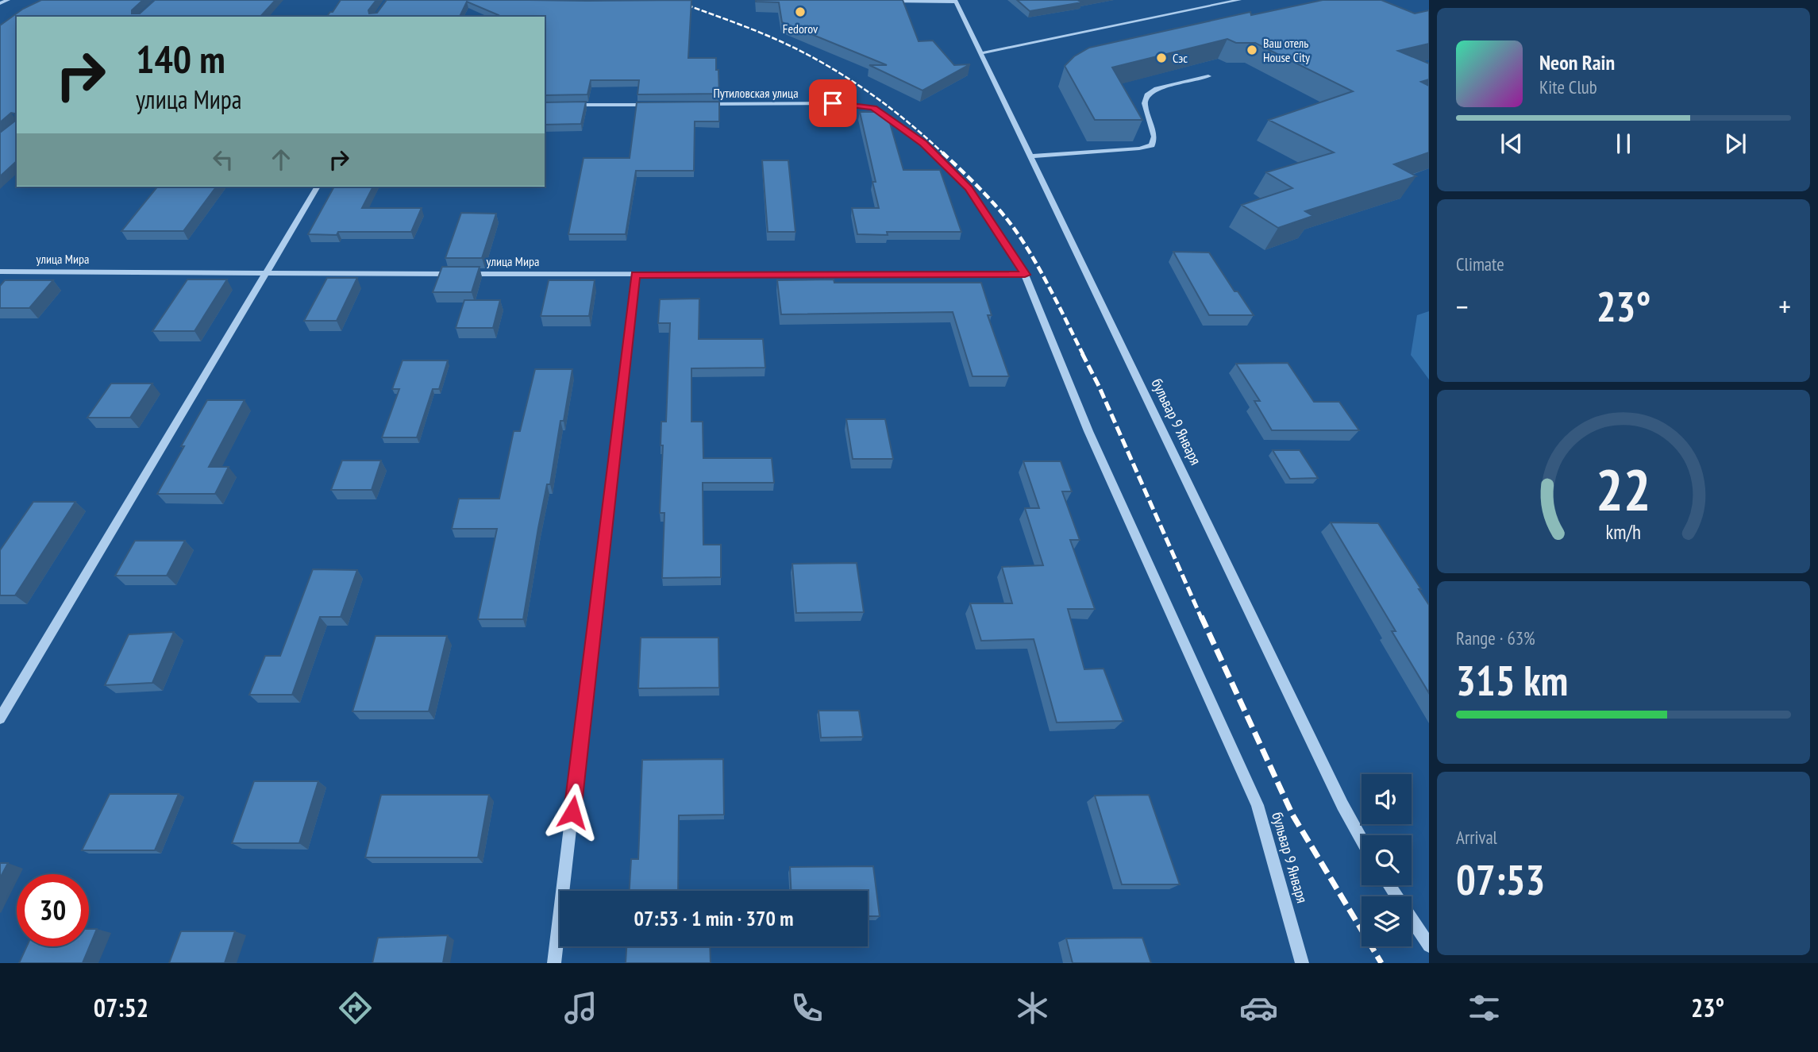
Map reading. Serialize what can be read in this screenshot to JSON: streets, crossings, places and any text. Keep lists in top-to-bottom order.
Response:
{
  "streets": {
    "street": ["Путиловская улица", "улица Мира", "бульвар 9 Января"]
  },
  "crossings": [
    ["Путиловская улица", "улица Мира"],
    ["Путиловская улица", "бульвар 9 Января"],
    ["улица Мира", "бульвар 9 Января"]
  ],
  "places": ["Fedorov", "Ваш отель House City", "Сэс"],
  "page": {
    "turn": ["140 m", "улица Мира"],
    "song": ["Neon Rain", "Kite Club"],
    "tile": [
      "Climate",
      ["Range · 63%", "315 km"],
      ["Arrival", "07:53"]
    ],
    "heat": ["−", "23°", "+"],
    "limit": "30",
    "trip": "07:53 · 1 min · 370 m",
    "tabs": ["07:52", "23°"],
    "gauge": ["22", "km/h"]
  }
}
